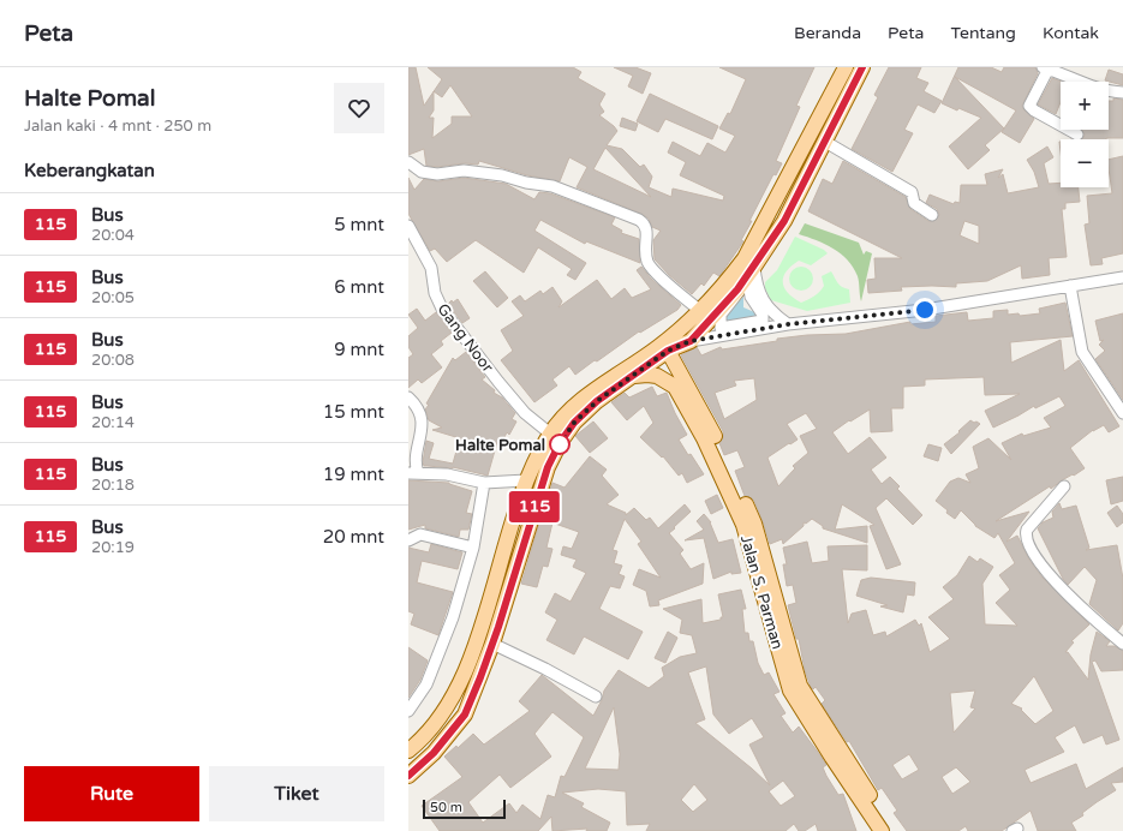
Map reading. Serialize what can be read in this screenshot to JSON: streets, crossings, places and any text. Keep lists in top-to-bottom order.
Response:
{
  "streets": {
    "main road": ["Jalan S. Parman"],
    "street": ["Gang Noor"]
  },
  "places": ["Halte Pomal"],
  "lines": ["bus line 115"],
  "scale_bar": "50 m",
  "page": {
    "header": "Peta",
    "nav": [
      "Beranda",
      "Peta",
      "Tentang",
      "Kontak"
    ],
    "heading": [
      ["Halte Pomal", "Jalan kaki · 4 mnt · 250 m"],
      "Keberangkatan"
    ],
    "on_map": "115",
    "map_buttons": ["+", "−"],
    "list": [
      {
        "mark": "115",
        "name": "Bus",
        "note": "20:04",
        "value": "5 mnt"
      },
      {
        "mark": "115",
        "name": "Bus",
        "note": "20:05",
        "value": "6 mnt"
      },
      {
        "mark": "115",
        "name": "Bus",
        "note": "20:08",
        "value": "9 mnt"
      },
      {
        "mark": "115",
        "name": "Bus",
        "note": "20:14",
        "value": "15 mnt"
      },
      {
        "mark": "115",
        "name": "Bus",
        "note": "20:18",
        "value": "19 mnt"
      },
      {
        "mark": "115",
        "name": "Bus",
        "note": "20:19",
        "value": "20 mnt"
      }
    ],
    "buttons": ["Rute", "Tiket"],
    "scale": "50 m"
  }
}
